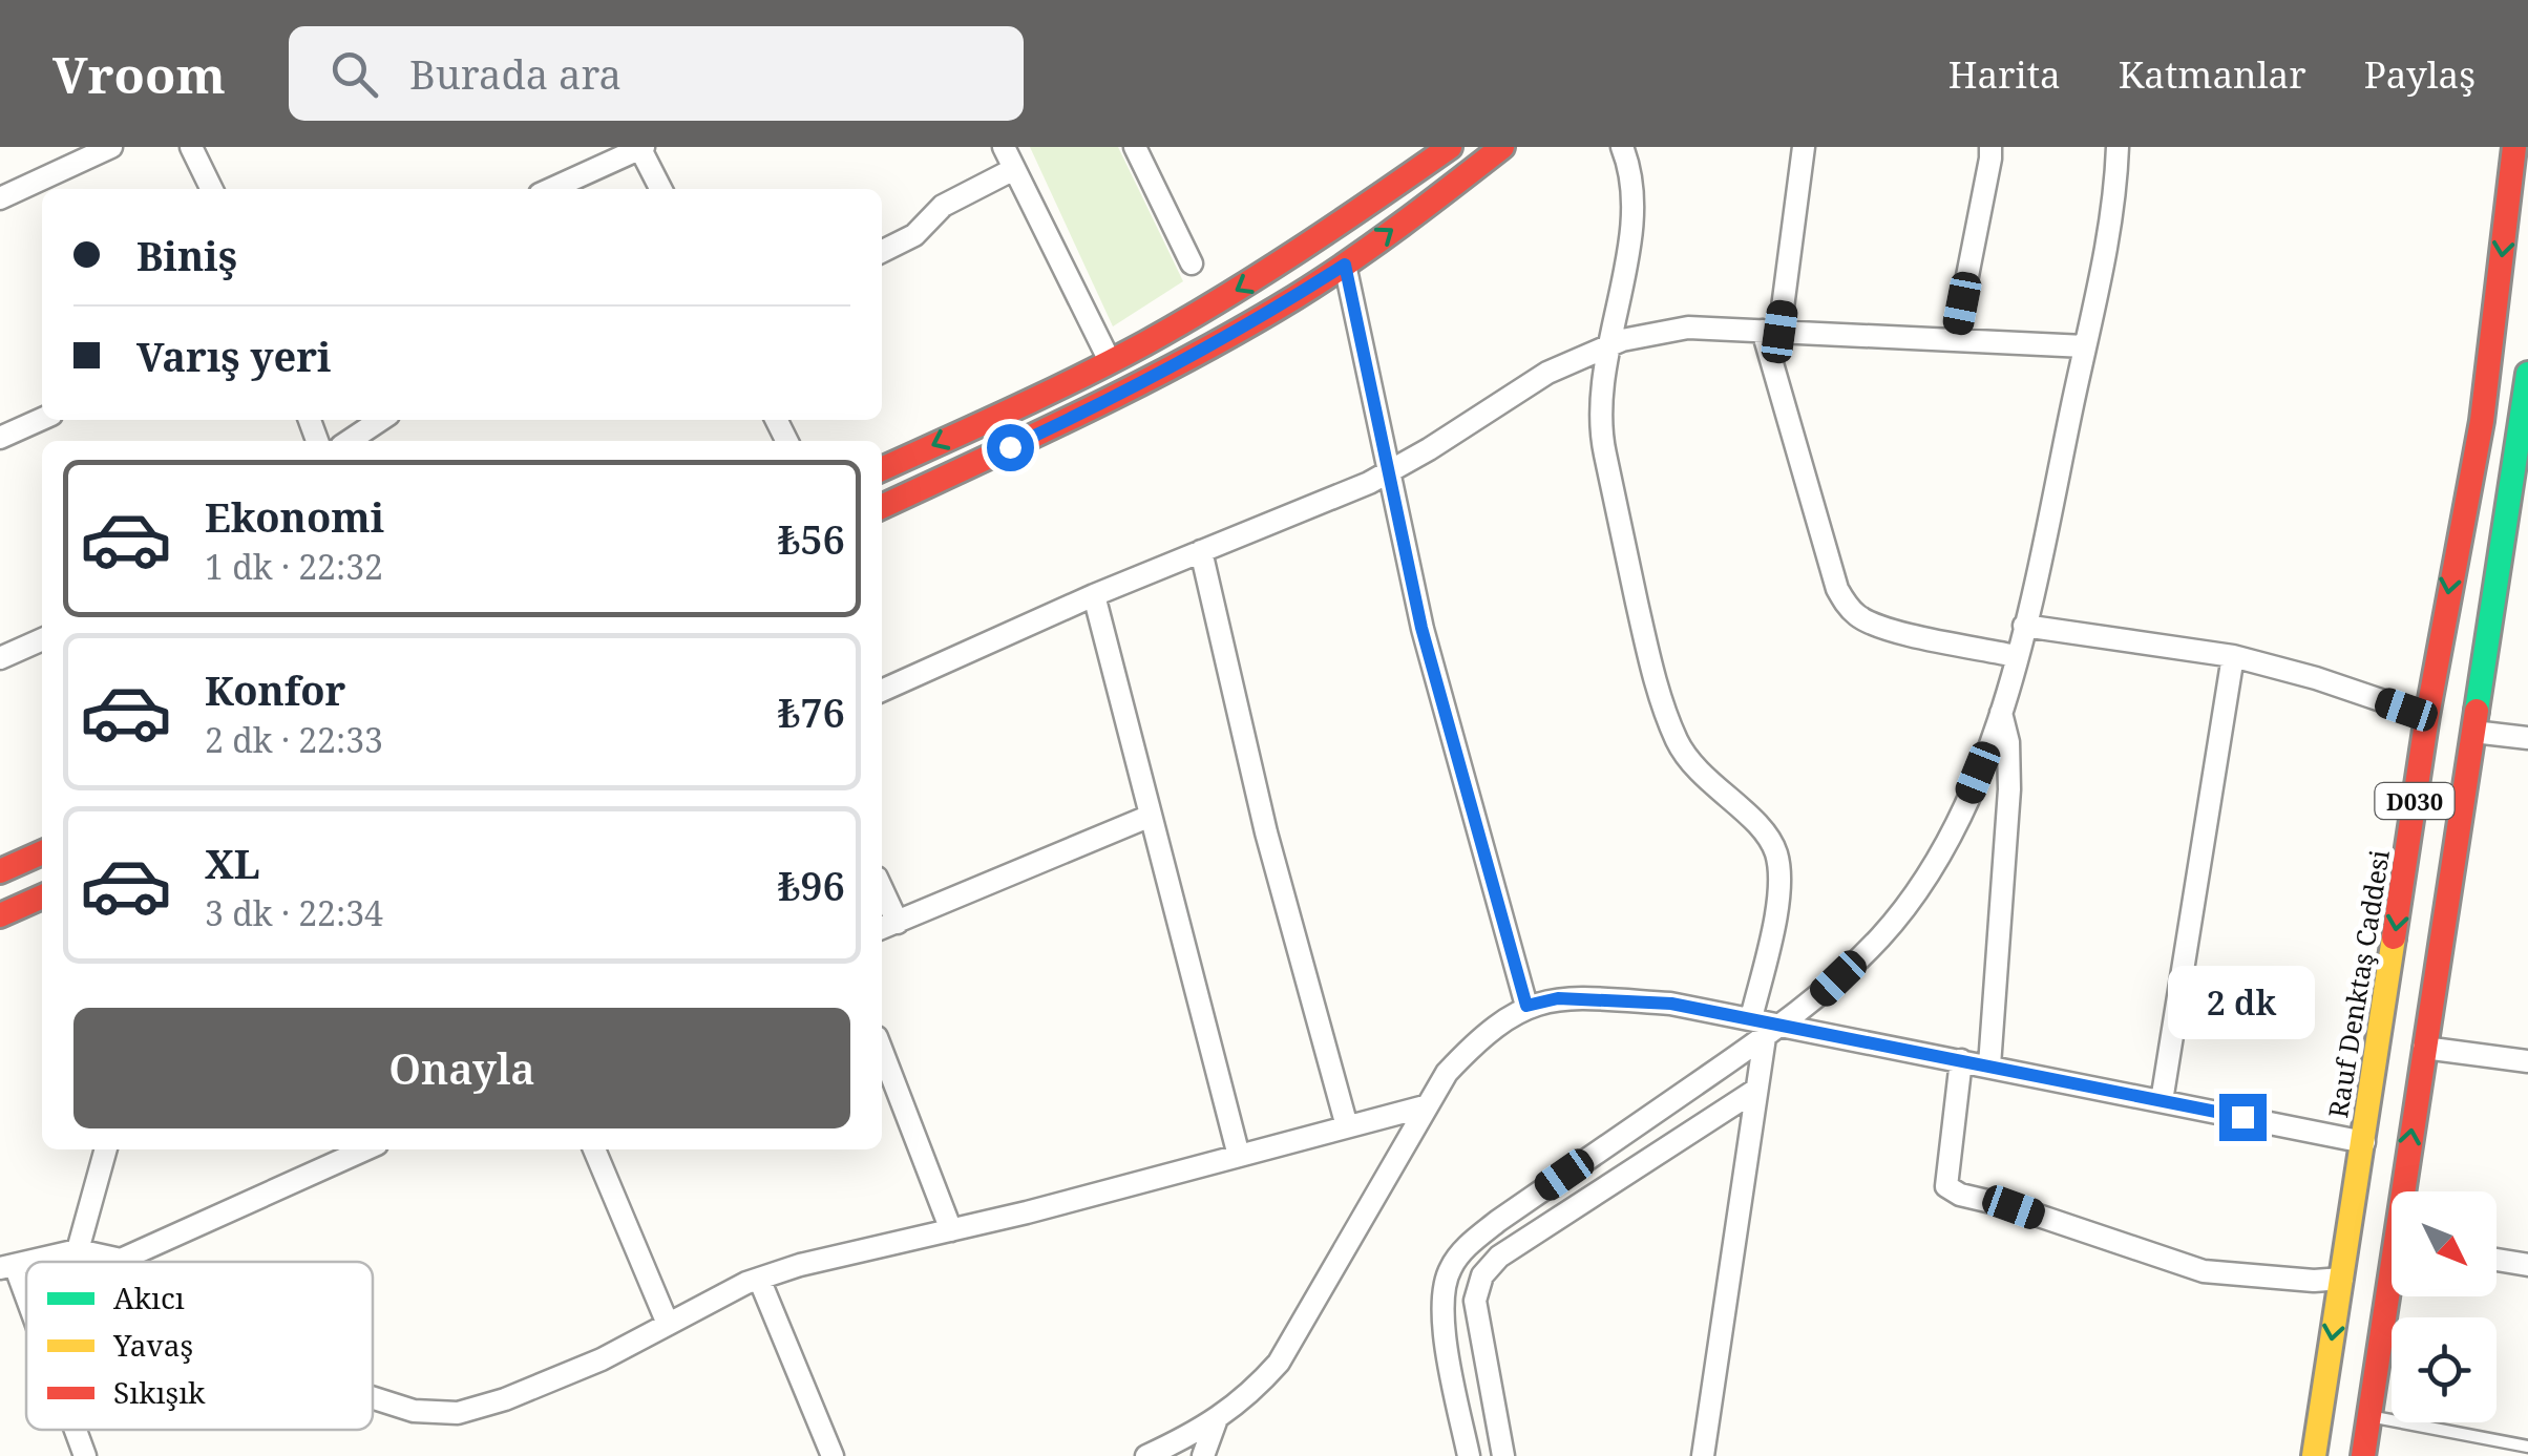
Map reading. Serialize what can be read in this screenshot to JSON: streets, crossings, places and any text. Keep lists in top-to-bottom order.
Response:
{
  "streets": {
    "main road": ["D030", "Rauf Denktaş Caddesi"]
  },
  "legend": ["Akıcı", "Yavaş", "Sıkışık"],
  "north": "bottom right",
  "page": {
    "header": "Vroom",
    "search": "Burada ara",
    "nav": ["Harita", "Katmanlar", "Paylaş"],
    "banner": ["Biniş", "Varış yeri"],
    "list": [
      {
        "name": "Ekonomi",
        "note": "1 dk · 22:32",
        "value": "₺56"
      },
      {
        "name": "Konfor",
        "note": "2 dk · 22:33",
        "value": "₺76"
      },
      {
        "name": "XL",
        "note": "3 dk · 22:34",
        "value": "₺96"
      }
    ],
    "bubble": "2 dk",
    "buttons": "Onayla"
  }
}
